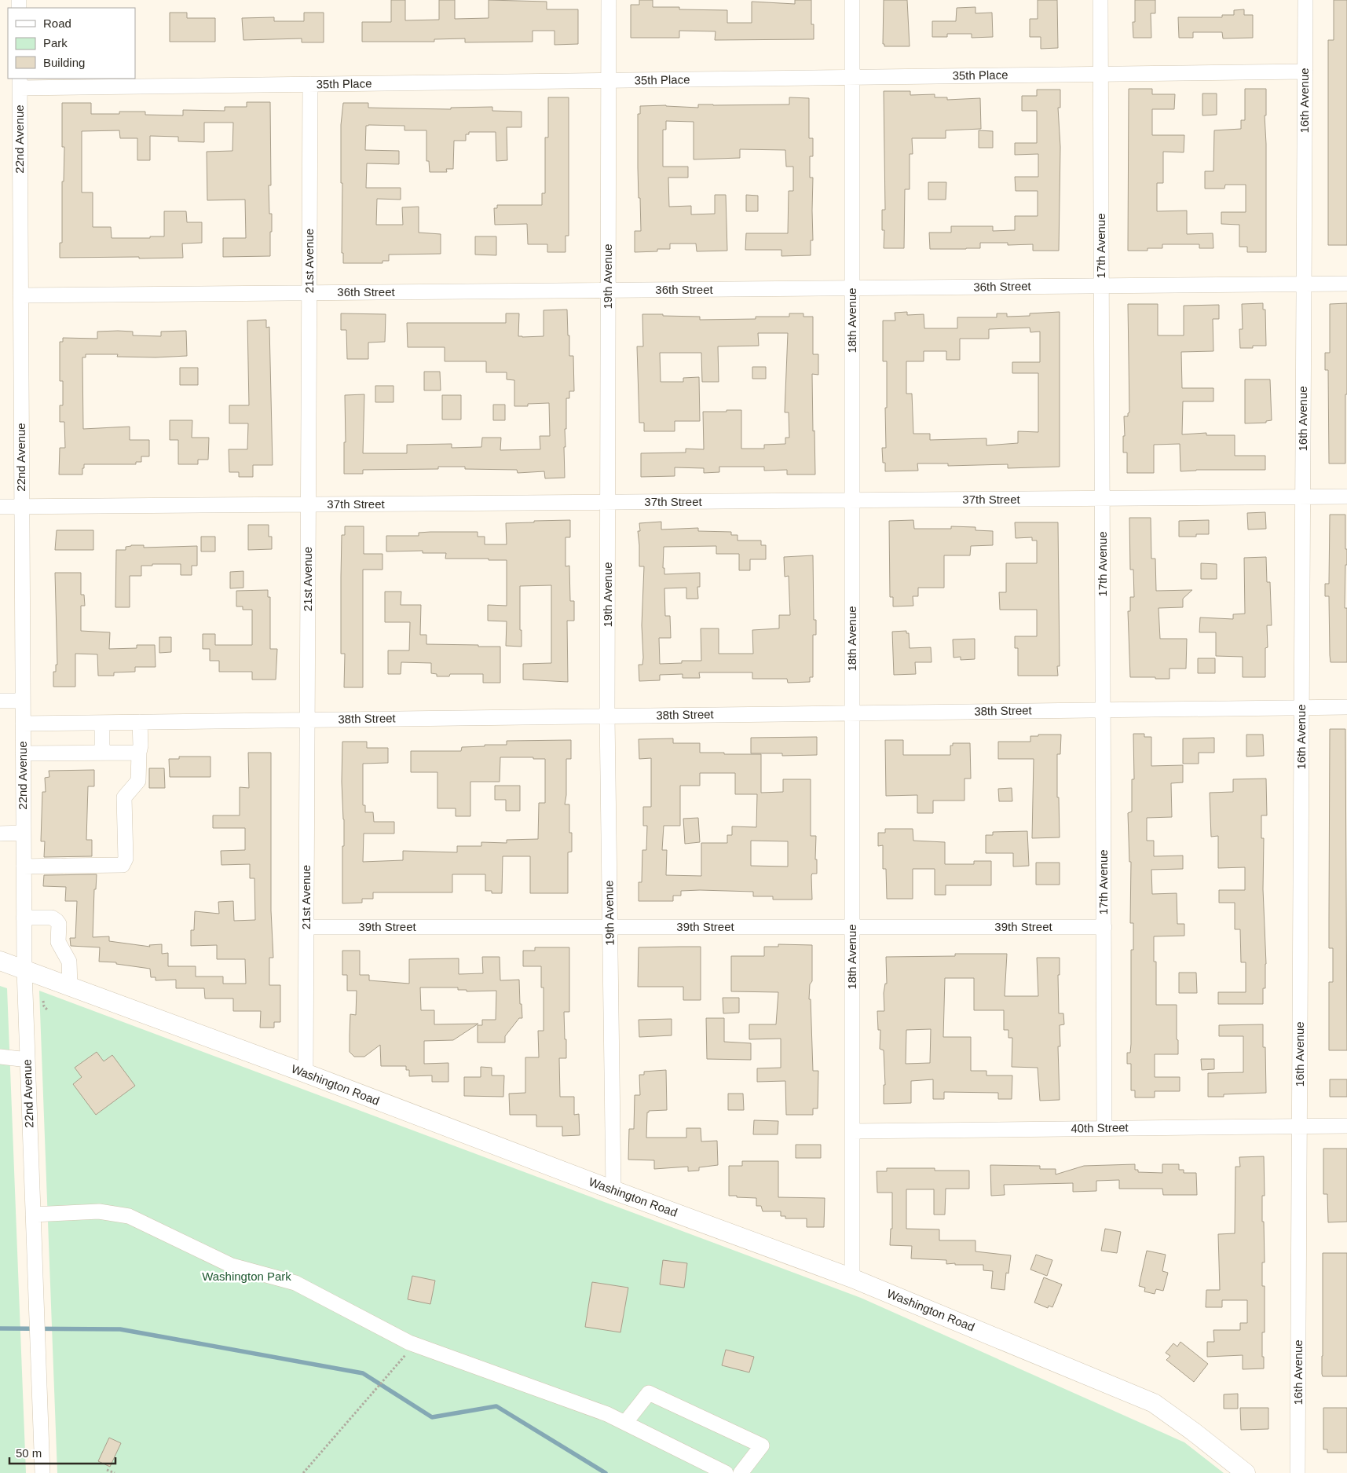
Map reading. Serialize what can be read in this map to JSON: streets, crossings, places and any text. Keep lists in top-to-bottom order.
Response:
{
  "streets": {
    "main road": ["Washington Road"],
    "street": [
      "35th Place",
      "16th Avenue",
      "22nd Avenue",
      "17th Avenue",
      "21st Avenue",
      "19th Avenue",
      "36th Street",
      "18th Avenue",
      "37th Street",
      "38th Street",
      "39th Street",
      "40th Street"
    ]
  },
  "crossings": [
    ["35th Place", "16th Avenue"],
    ["35th Place", "22nd Avenue"],
    ["35th Place", "17th Avenue"],
    ["35th Place", "21st Avenue"],
    ["35th Place", "19th Avenue"],
    ["35th Place", "18th Avenue"],
    ["16th Avenue", "36th Street"],
    ["16th Avenue", "37th Street"],
    ["16th Avenue", "38th Street"],
    ["16th Avenue", "40th Street"],
    ["22nd Avenue", "36th Street"],
    ["22nd Avenue", "37th Street"],
    ["22nd Avenue", "38th Street"],
    ["22nd Avenue", "Washington Road"],
    ["17th Avenue", "36th Street"],
    ["17th Avenue", "37th Street"],
    ["17th Avenue", "38th Street"],
    ["17th Avenue", "39th Street"],
    ["17th Avenue", "40th Street"],
    ["21st Avenue", "36th Street"],
    ["21st Avenue", "37th Street"],
    ["21st Avenue", "38th Street"],
    ["21st Avenue", "39th Street"],
    ["21st Avenue", "Washington Road"],
    ["19th Avenue", "36th Street"],
    ["19th Avenue", "37th Street"],
    ["19th Avenue", "38th Street"],
    ["19th Avenue", "39th Street"],
    ["19th Avenue", "Washington Road"],
    ["36th Street", "18th Avenue"],
    ["18th Avenue", "37th Street"],
    ["18th Avenue", "38th Street"],
    ["18th Avenue", "39th Street"],
    ["18th Avenue", "Washington Road"],
    ["18th Avenue", "40th Street"]
  ],
  "parks": ["Washington Park"],
  "legend": ["Road", "Park", "Building"],
  "scale_bar": "50 m"
}
